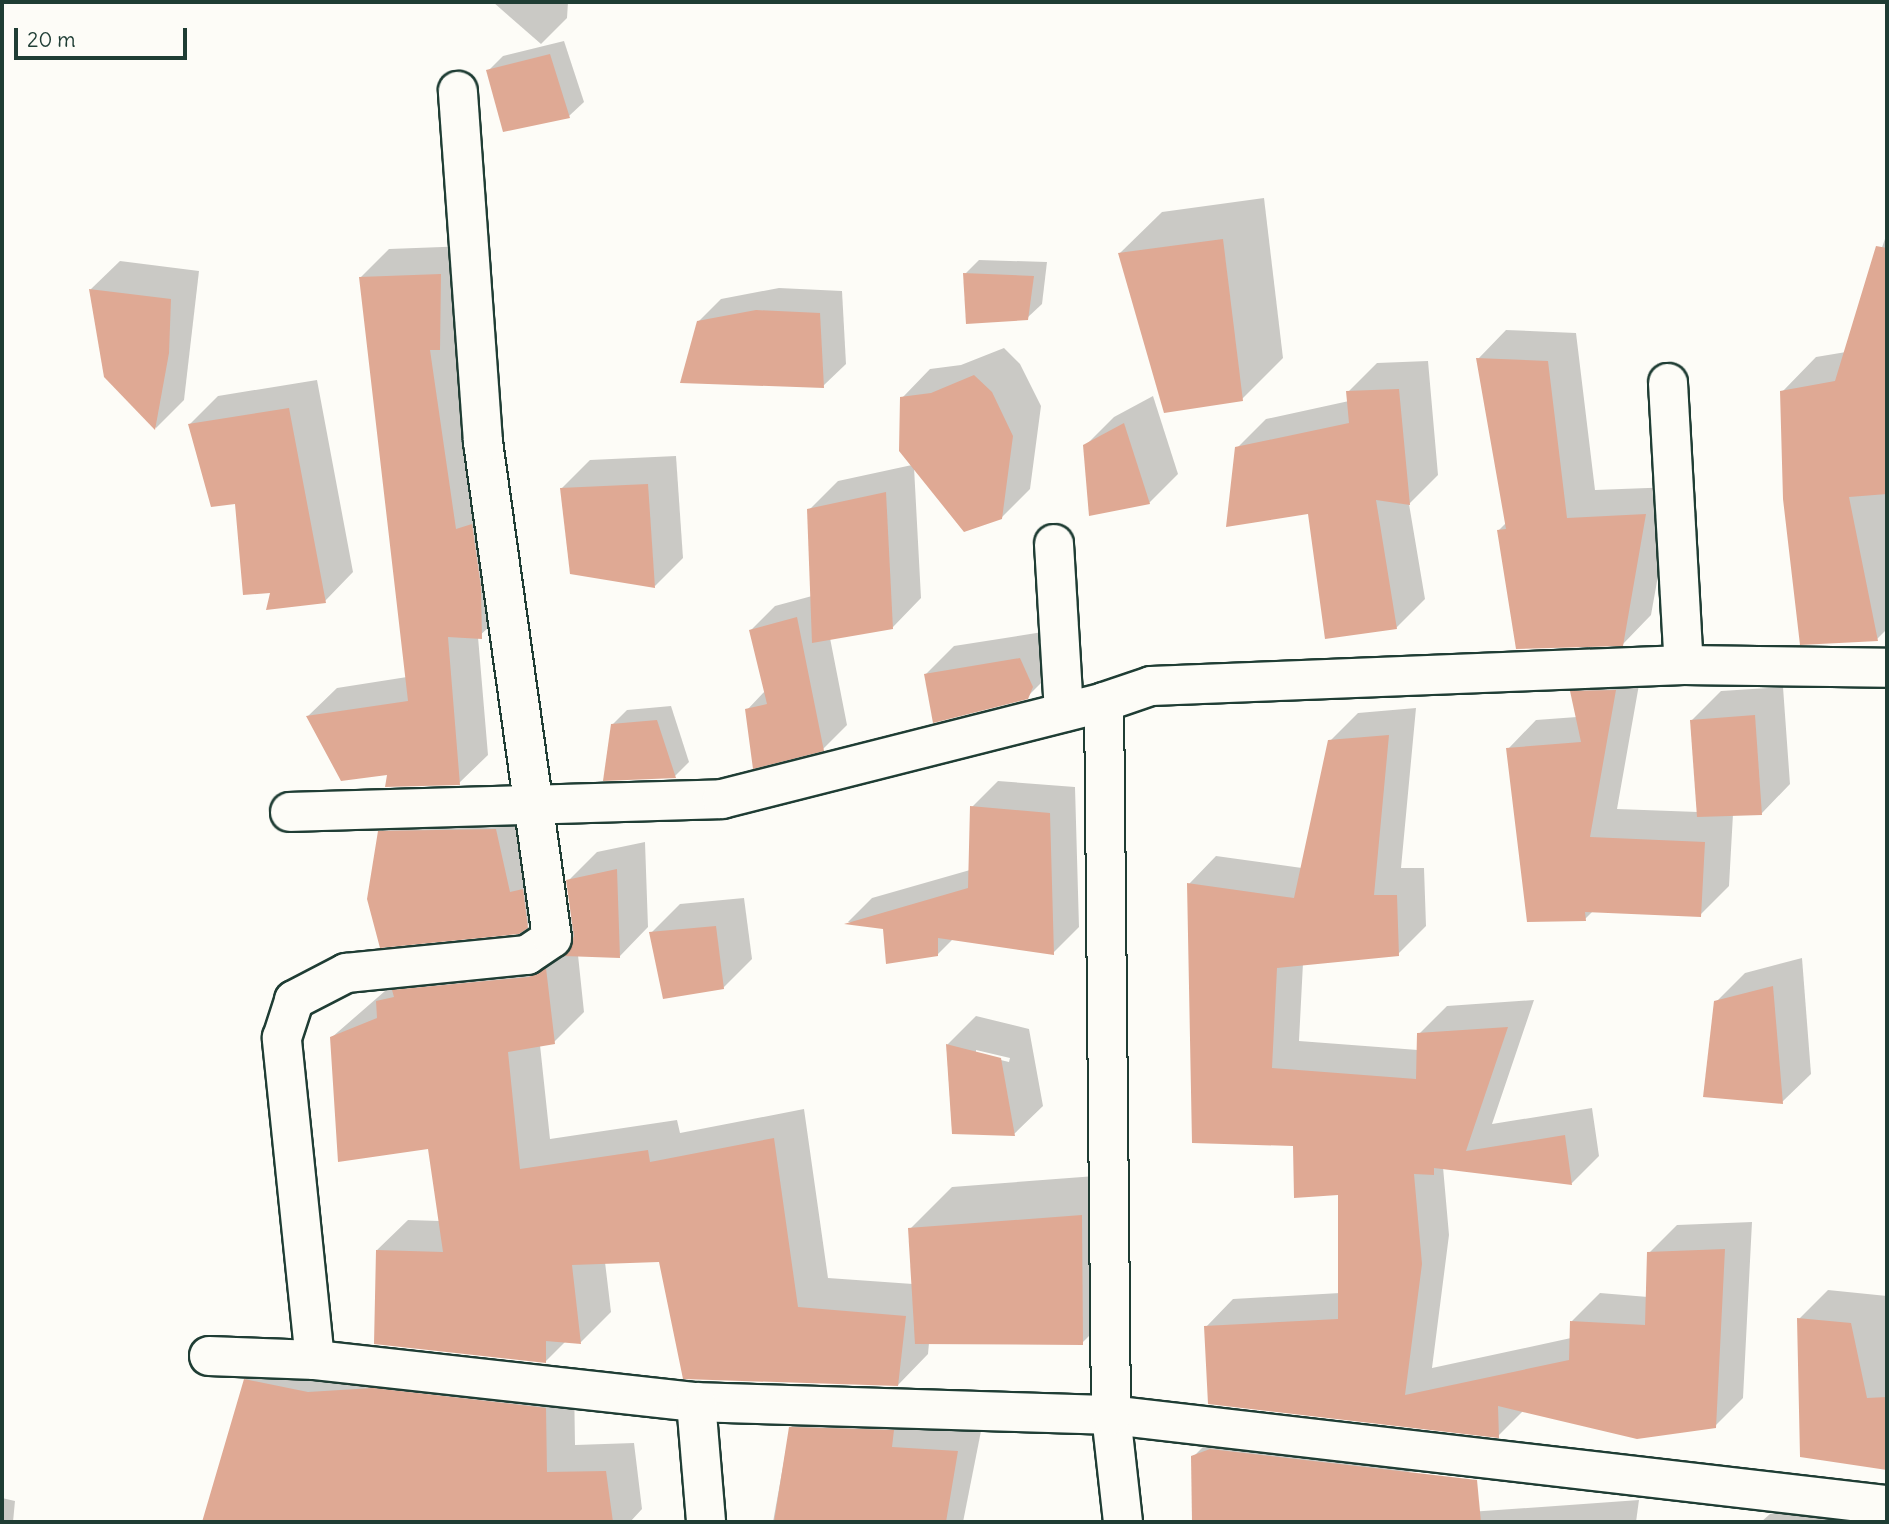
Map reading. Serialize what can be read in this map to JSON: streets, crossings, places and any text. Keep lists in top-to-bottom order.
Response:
{
  "scale_bar": "20 m"
}
